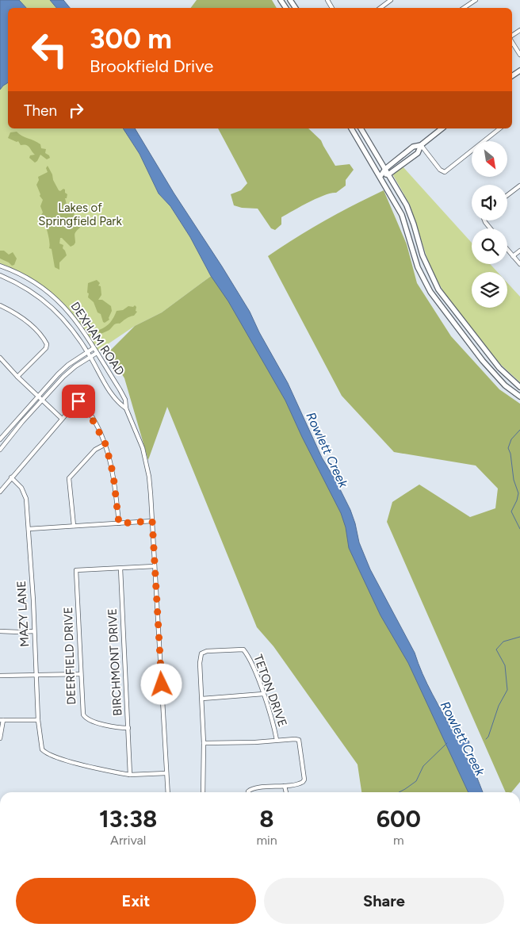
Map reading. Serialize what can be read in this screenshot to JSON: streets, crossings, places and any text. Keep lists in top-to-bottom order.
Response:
{
  "streets": {
    "street": [
      "DEXHAM ROAD",
      "MAZY LANE",
      "DEERFIELD DRIVE",
      "BIRCHMONT DRIVE",
      "TETON DRIVE"
    ]
  },
  "crossings": [
    ["MAZY LANE", "BIRCHMONT DRIVE"],
    ["DEERFIELD DRIVE", "BIRCHMONT DRIVE"]
  ],
  "water": ["Rowlett Creek"],
  "parks": ["Lakes of Springfield Park"],
  "north": "bottom right",
  "page": {
    "turn": ["300 m", "Brookfield Drive"],
    "then": "Then",
    "eta": [
      "13:38",
      "Arrival",
      "8",
      "min",
      "600",
      "m"
    ],
    "buttons": ["Exit", "Share"]
  }
}
